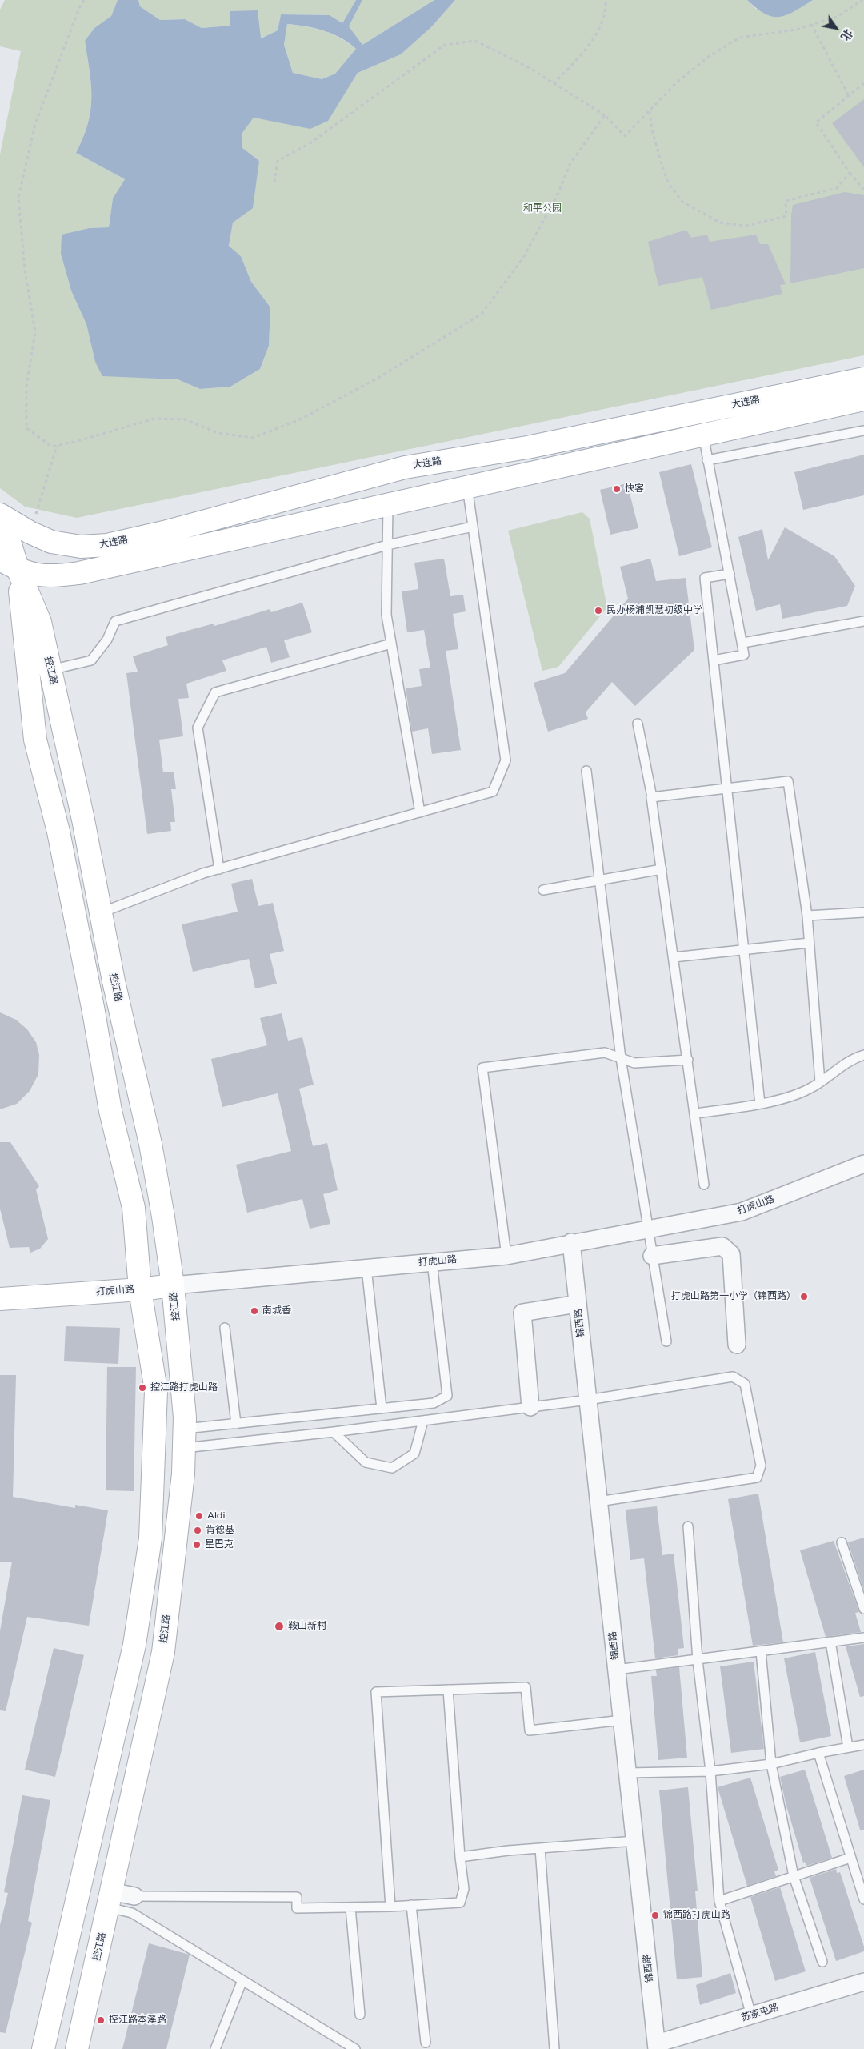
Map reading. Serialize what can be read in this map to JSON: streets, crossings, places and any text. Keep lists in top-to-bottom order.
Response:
{
  "streets": {
    "main road": ["大连路", "控江路", "打虎山路"],
    "street": ["锦西路", "苏家屯路"]
  },
  "crossings": [
    ["大连路", "控江路"],
    ["控江路", "打虎山路"],
    ["打虎山路", "锦西路"],
    ["锦西路", "苏家屯路"]
  ],
  "parks": ["和平公园"],
  "places": [
    "快客",
    "民办杨浦凯慧初级中学",
    "打虎山路第一小学（锦西路）",
    "南城香",
    "控江路打虎山路",
    "Aldi",
    "肯德基",
    "星巴克",
    "鞍山新村",
    "锦西路打虎山路",
    "控江路本溪路"
  ],
  "north": "bottom right"
}
